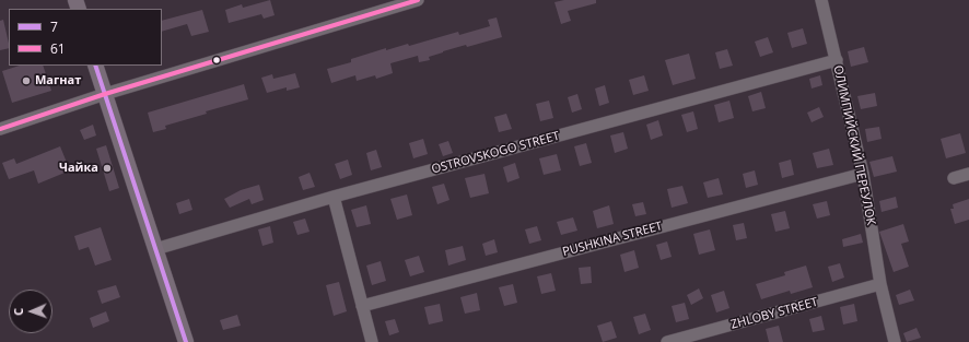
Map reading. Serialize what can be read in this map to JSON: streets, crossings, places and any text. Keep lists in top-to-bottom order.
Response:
{
  "streets": {
    "street": [
      "ОЛИМПИЙСКИЙ ПЕРЕУЛОК",
      "OSTROVSKOGO STREET",
      "PUSHKINA STREET",
      "ZHLOBY STREET"
    ]
  },
  "crossings": [
    ["ОЛИМПИЙСКИЙ ПЕРЕУЛОК", "OSTROVSKOGO STREET"],
    ["ОЛИМПИЙСКИЙ ПЕРЕУЛОК", "PUSHKINA STREET"],
    ["ОЛИМПИЙСКИЙ ПЕРЕУЛОК", "ZHLOBY STREET"]
  ],
  "places": ["Магнат", "Чайка"],
  "lines": ["transit line 61", "transit line 7"],
  "legend": ["7", "61"],
  "north": "left"
}
